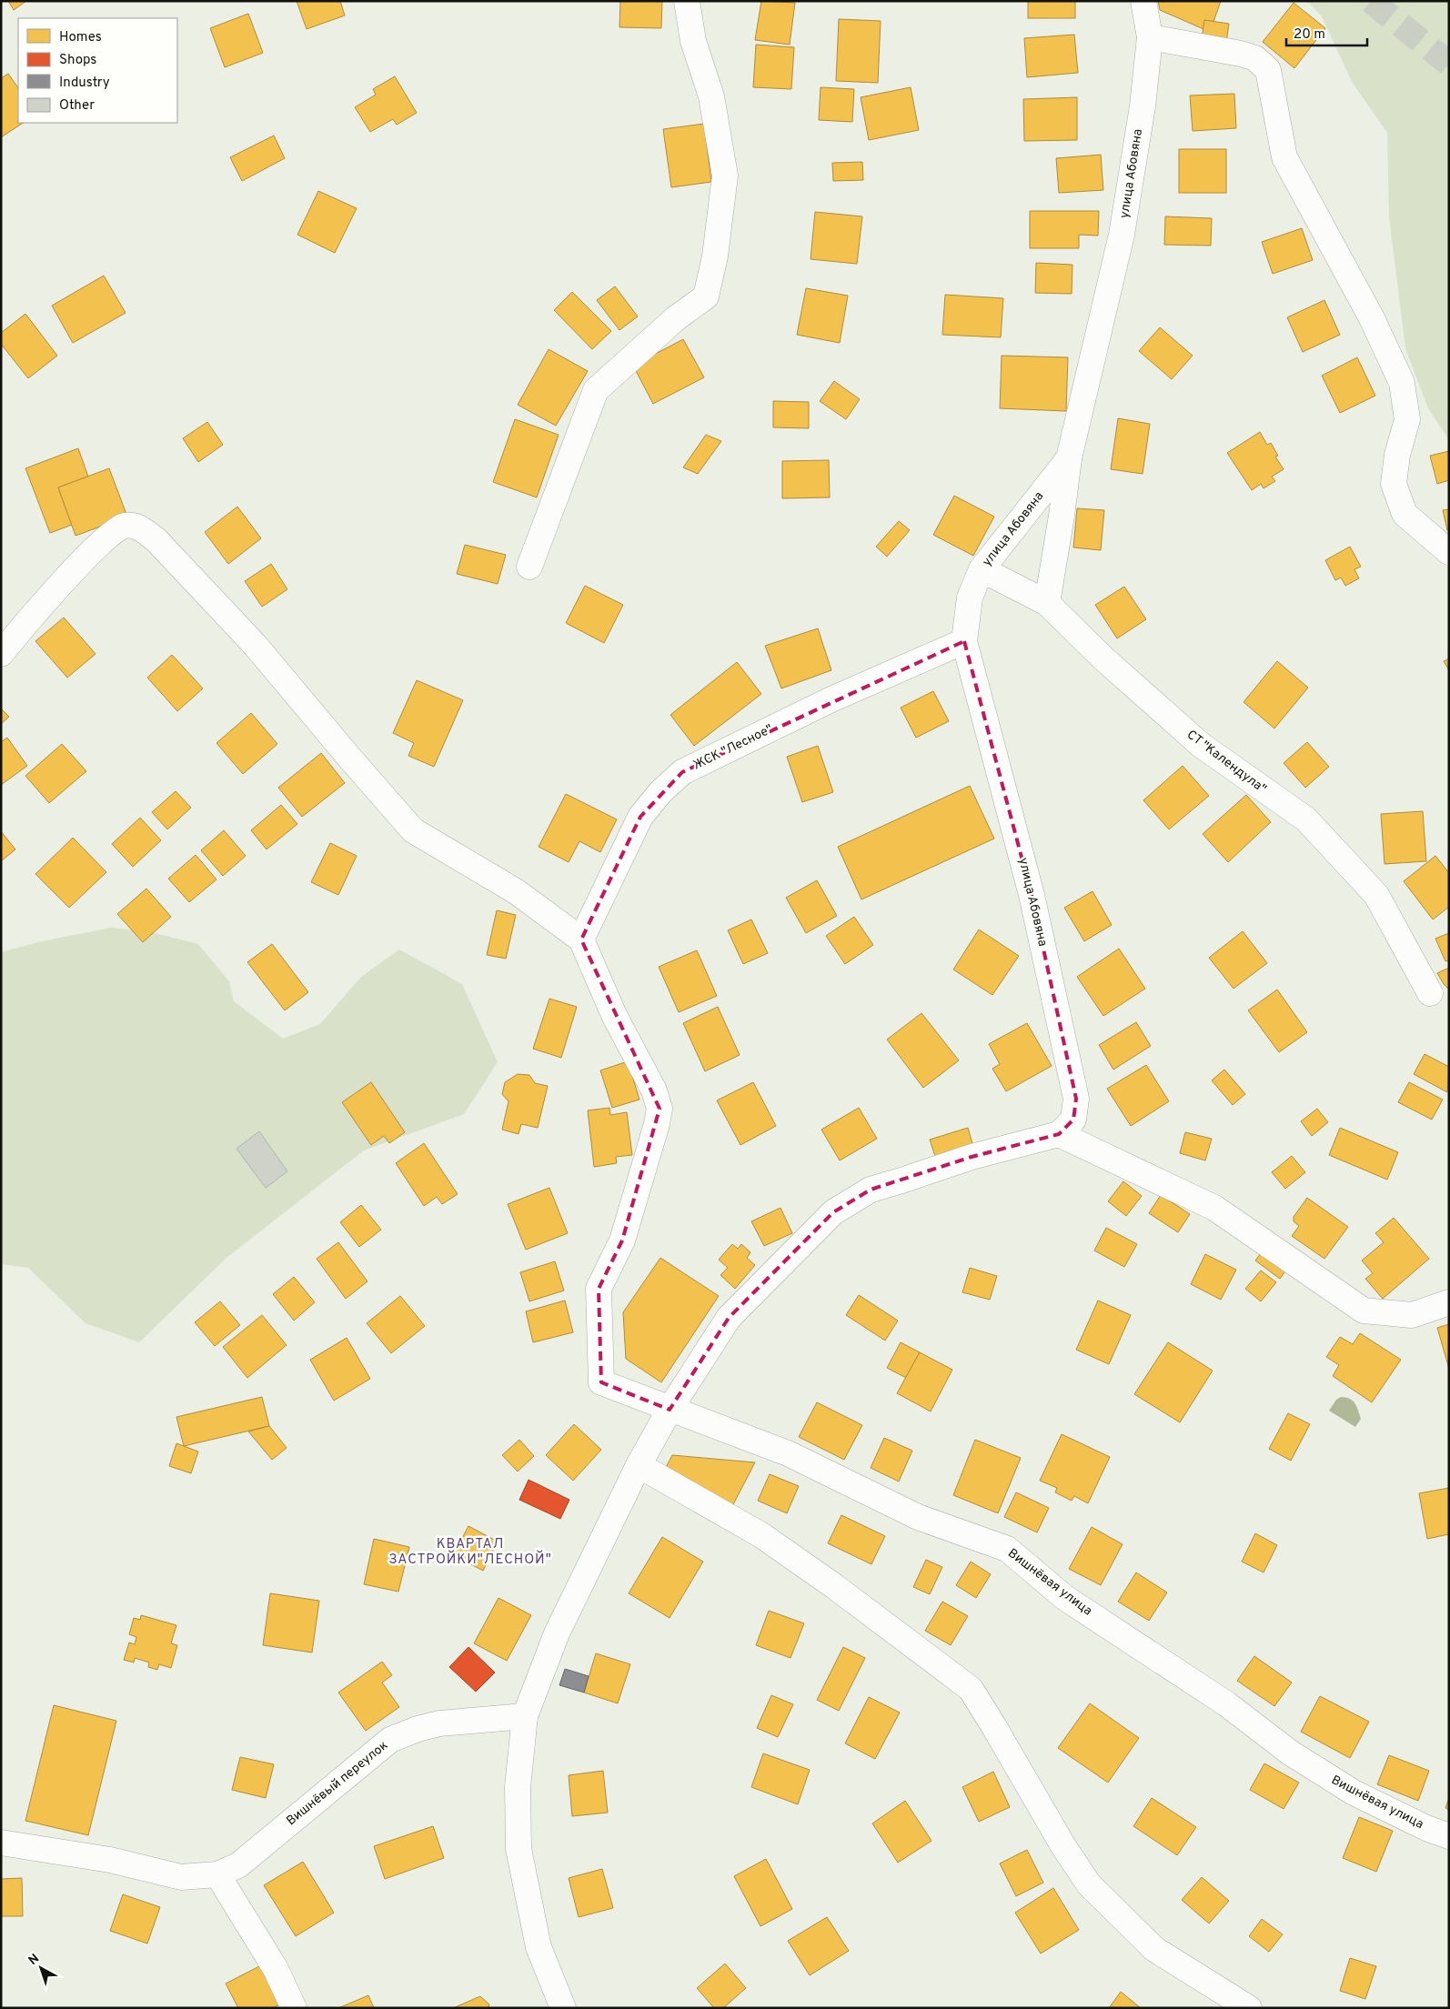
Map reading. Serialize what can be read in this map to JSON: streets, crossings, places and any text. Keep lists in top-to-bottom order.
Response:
{
  "streets": {
    "street": [
      "улица Абовяна",
      "ЖСК \"Лесное\"",
      "СТ \"Календула\"",
      "Вишнёвая улица",
      "Вишнёвый переулок"
    ]
  },
  "crossings": [
    ["улица Абовяна", "ЖСК \"Лесное\""],
    ["улица Абовяна", "СТ \"Календула\""],
    ["ЖСК \"Лесное\"", "Вишнёвая улица"]
  ],
  "districts": ["КВАРТАЛ ЗАСТРОЙКИ\"ЛЕСНОЙ\""],
  "legend": [
    "Homes",
    "Shops",
    "Industry",
    "Other"
  ],
  "scale_bar": "20 m",
  "north": "top left"
}
